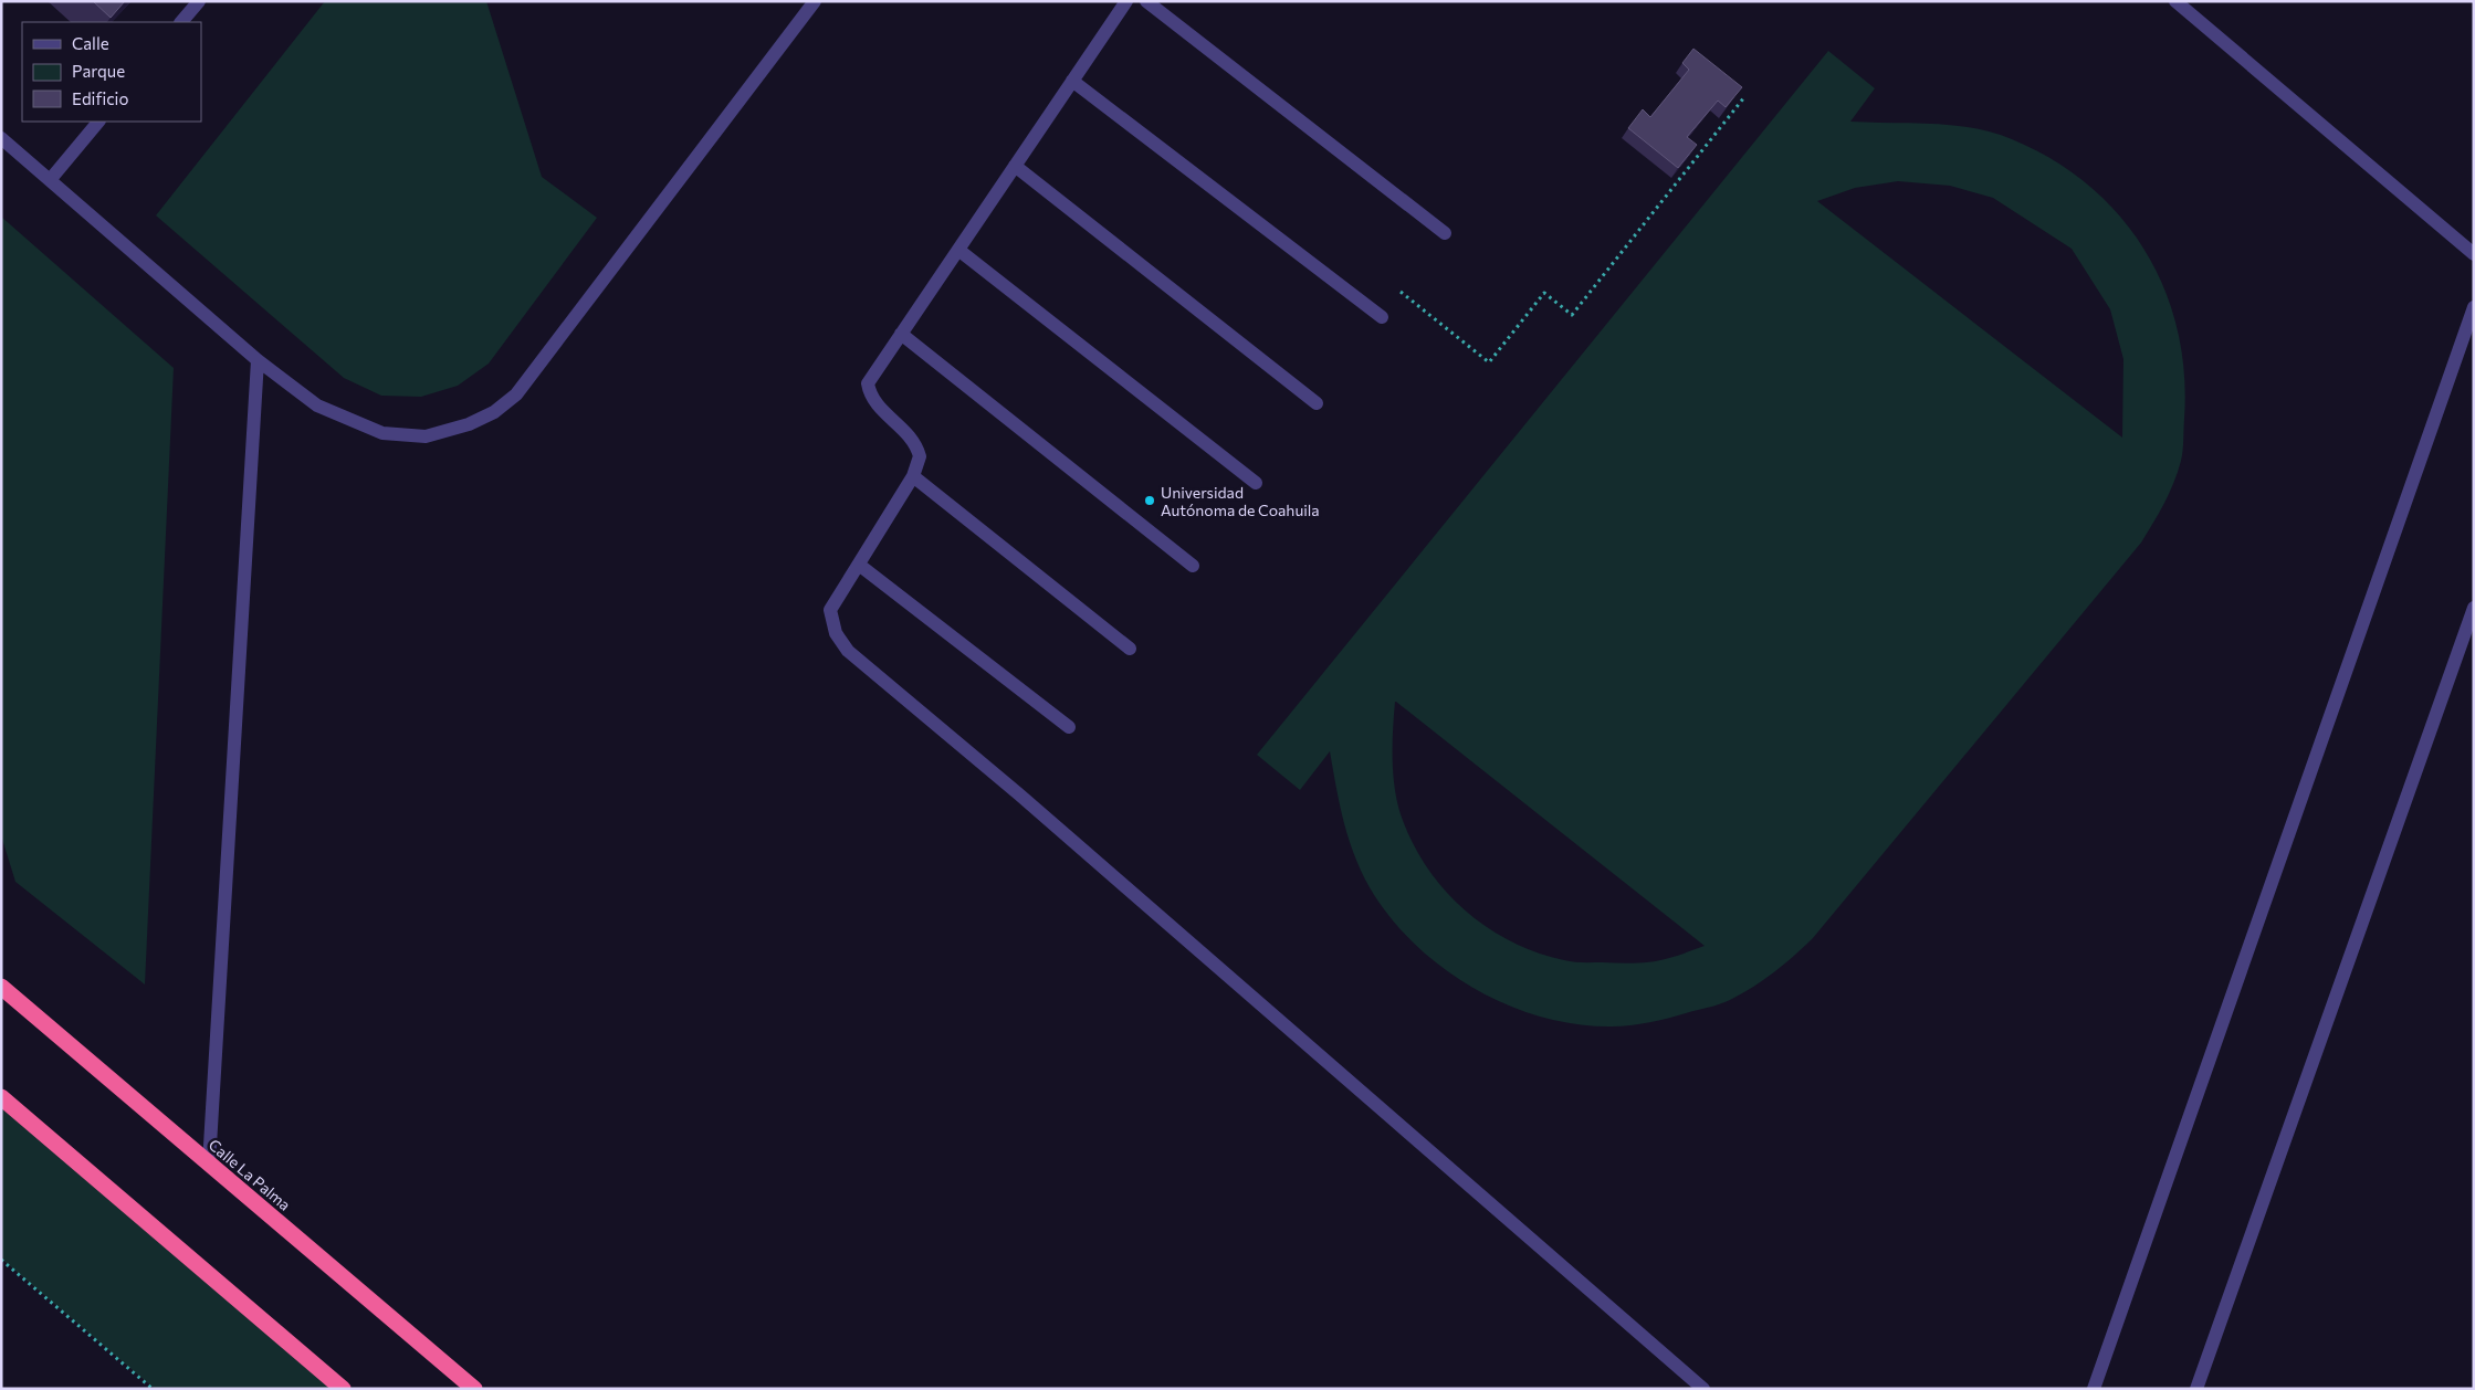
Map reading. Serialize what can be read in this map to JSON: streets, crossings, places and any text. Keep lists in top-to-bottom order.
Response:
{
  "streets": {
    "highway": ["Calle La Palma"]
  },
  "places": ["Universidad Autónoma de Coahuila"],
  "legend": ["Calle", "Parque", "Edificio"]
}
